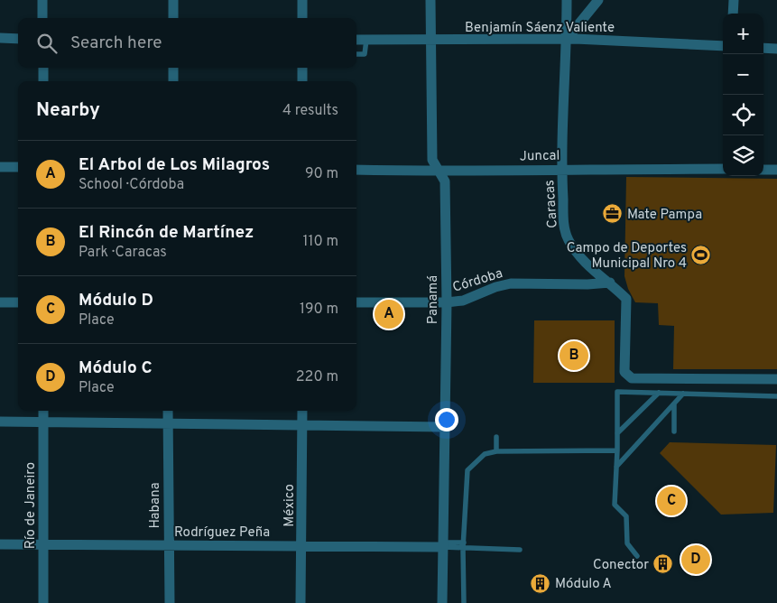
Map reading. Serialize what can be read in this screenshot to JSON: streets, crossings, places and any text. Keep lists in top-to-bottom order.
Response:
{
  "streets": {
    "street": [
      "Benjamín Sáenz Valiente",
      "Juncal",
      "Caracas",
      "Córdoba",
      "Panamá",
      "Río de Janeiro",
      "Habana",
      "México",
      "Rodríguez Peña"
    ]
  },
  "crossings": [
    ["Benjamín Sáenz Valiente", "Caracas"],
    ["Benjamín Sáenz Valiente", "Panamá"],
    ["Juncal", "Caracas"],
    ["Juncal", "Panamá"],
    ["Caracas", "Córdoba"],
    ["Córdoba", "Panamá"],
    ["Panamá", "Rodríguez Peña"],
    ["Río de Janeiro", "Rodríguez Peña"],
    ["Habana", "Rodríguez Peña"],
    ["México", "Rodríguez Peña"]
  ],
  "places": {
    "office": ["Mate Pampa"],
    "sports": ["Campo de Deportes Municipal Nro 4"],
    "building": ["Conector", "Módulo A"]
  },
  "page": {
    "map_buttons": ["+", "−"],
    "search": "Search here",
    "heading": ["Nearby", "4 results"],
    "list": [
      {
        "mark": "A",
        "name": "El Arbol de Los Milagros",
        "note": "School · Córdoba",
        "value": "90 m"
      },
      {
        "mark": "B",
        "name": "El Rincón de Martínez",
        "note": "Park · Caracas",
        "value": "110 m"
      },
      {
        "mark": "C",
        "name": "Módulo D",
        "note": "Place",
        "value": "190 m"
      },
      {
        "mark": "D",
        "name": "Módulo C",
        "note": "Place",
        "value": "220 m"
      }
    ],
    "pins": [
      "A",
      "B",
      "C",
      "D"
    ]
  }
}
